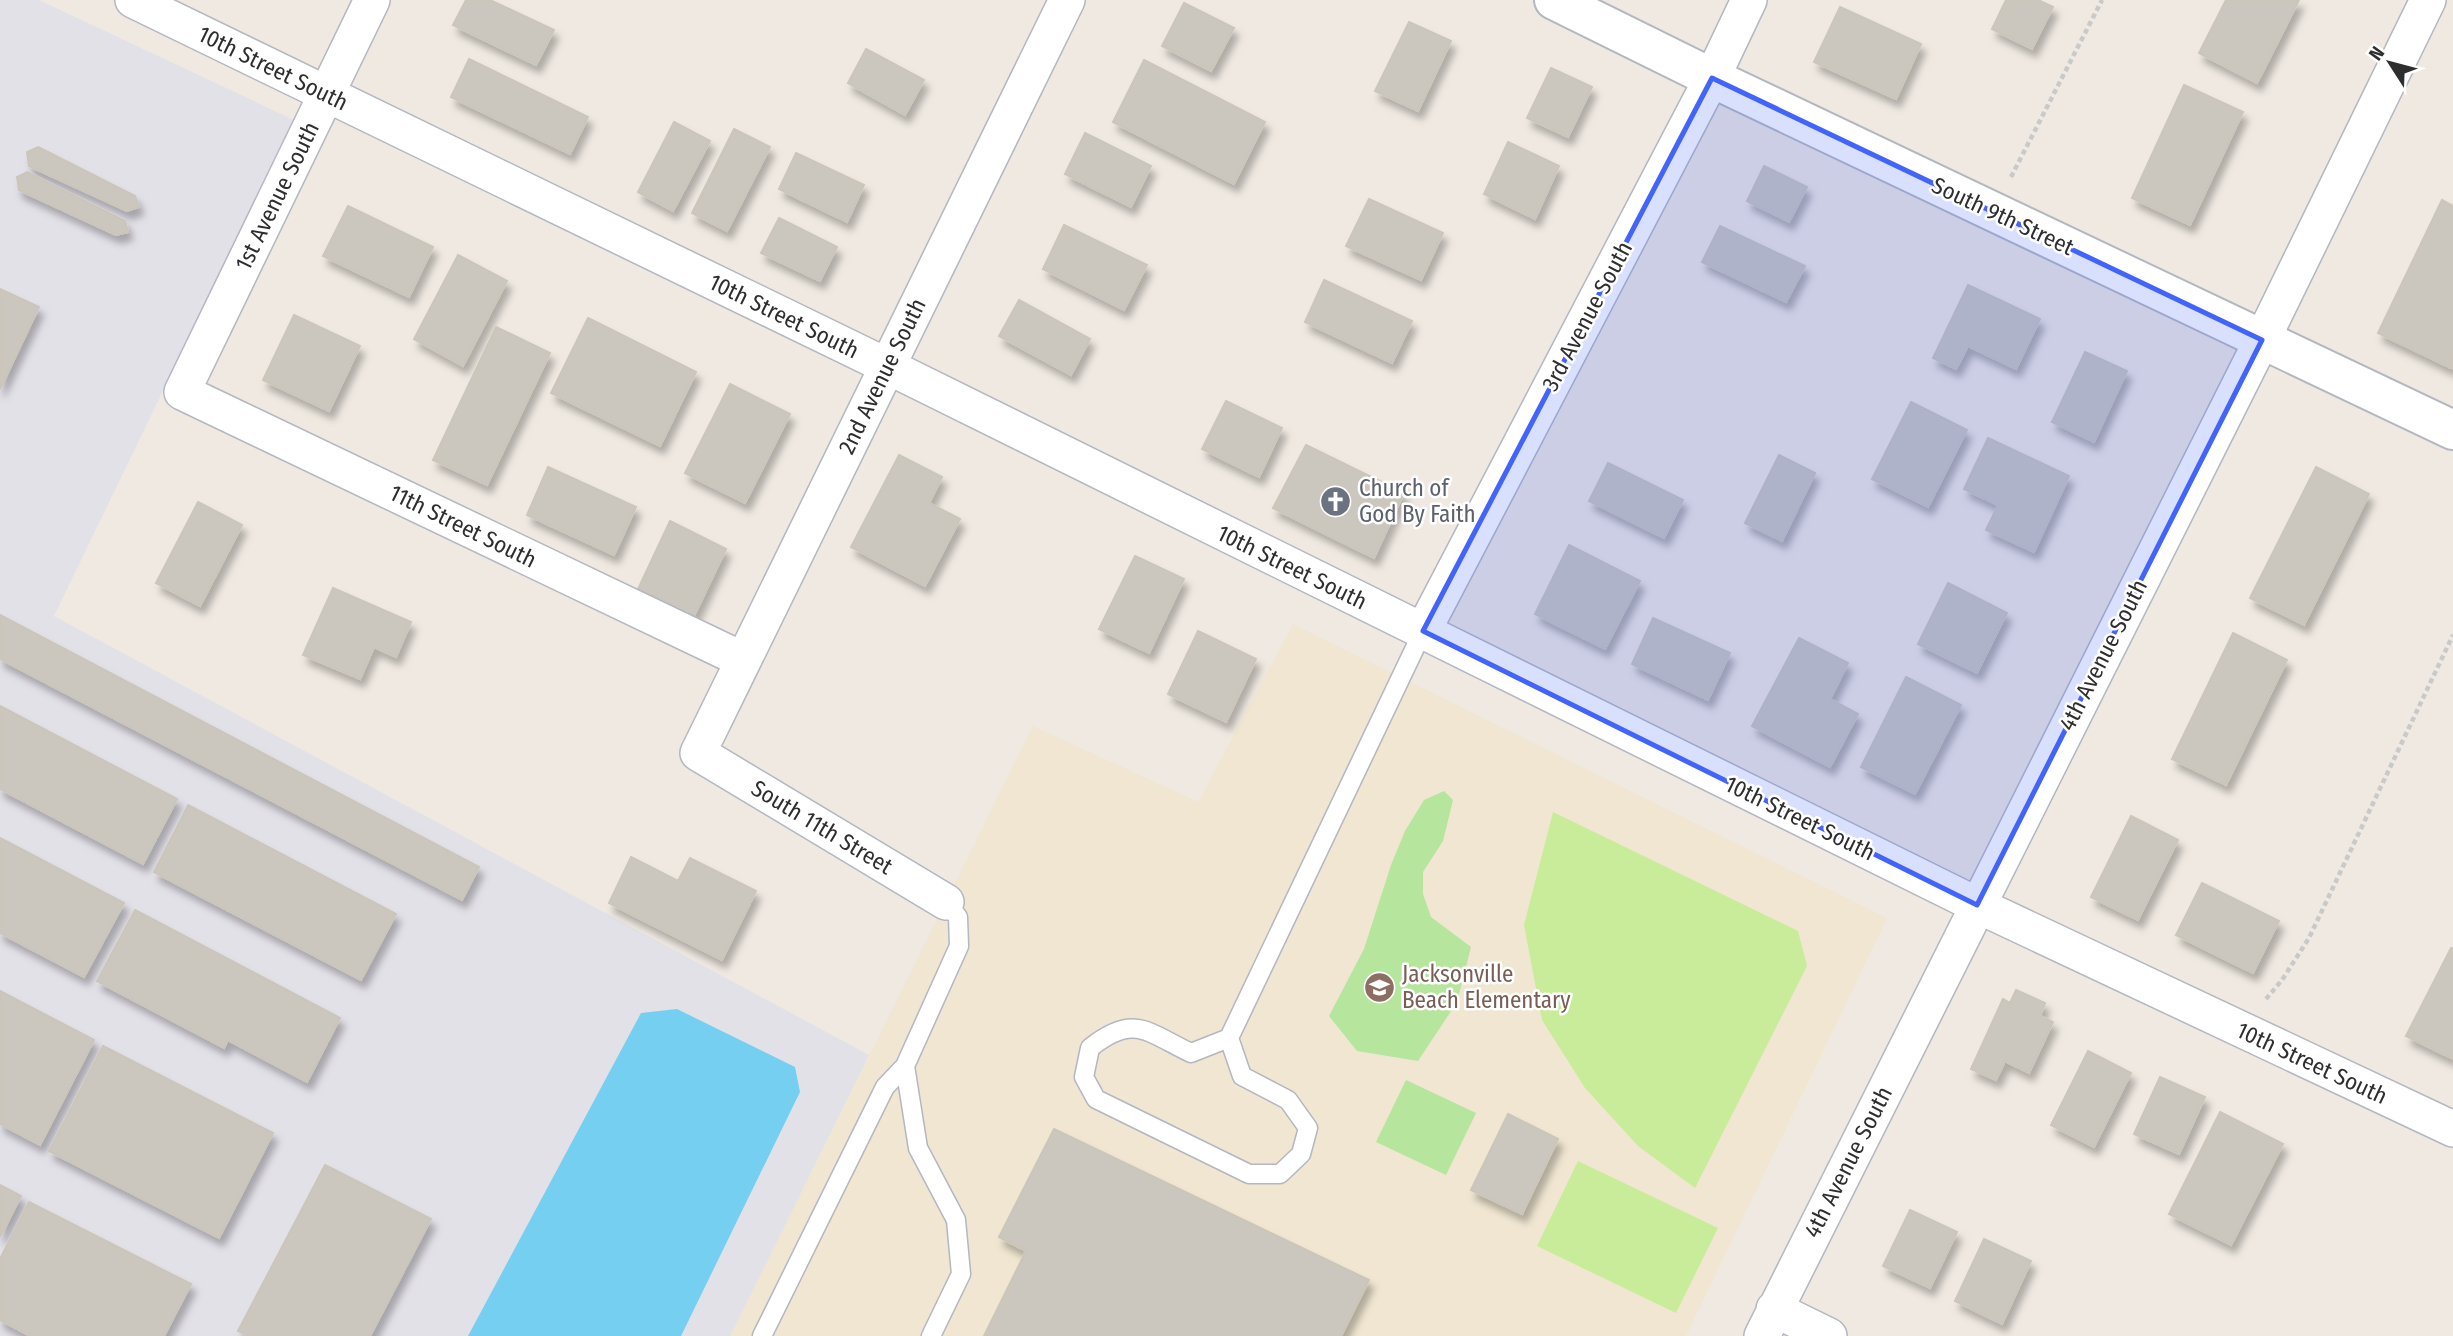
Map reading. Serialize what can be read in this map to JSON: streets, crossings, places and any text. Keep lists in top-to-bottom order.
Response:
{
  "streets": {
    "street": [
      "10th Street South",
      "1st Avenue South",
      "South 9th Street",
      "3rd Avenue South",
      "2nd Avenue South",
      "11th Street South",
      "4th Avenue South",
      "South 11th Street"
    ]
  },
  "crossings": [
    ["10th Street South", "1st Avenue South"],
    ["10th Street South", "3rd Avenue South"],
    ["10th Street South", "2nd Avenue South"],
    ["10th Street South", "4th Avenue South"],
    ["1st Avenue South", "11th Street South"],
    ["South 9th Street", "3rd Avenue South"],
    ["South 9th Street", "4th Avenue South"],
    ["2nd Avenue South", "11th Street South"],
    ["2nd Avenue South", "South 11th Street"]
  ],
  "places": {
    "church": ["Church of God By Faith"],
    "school or university": ["Jacksonville Beach Elementary"]
  },
  "north": "top left"
}
